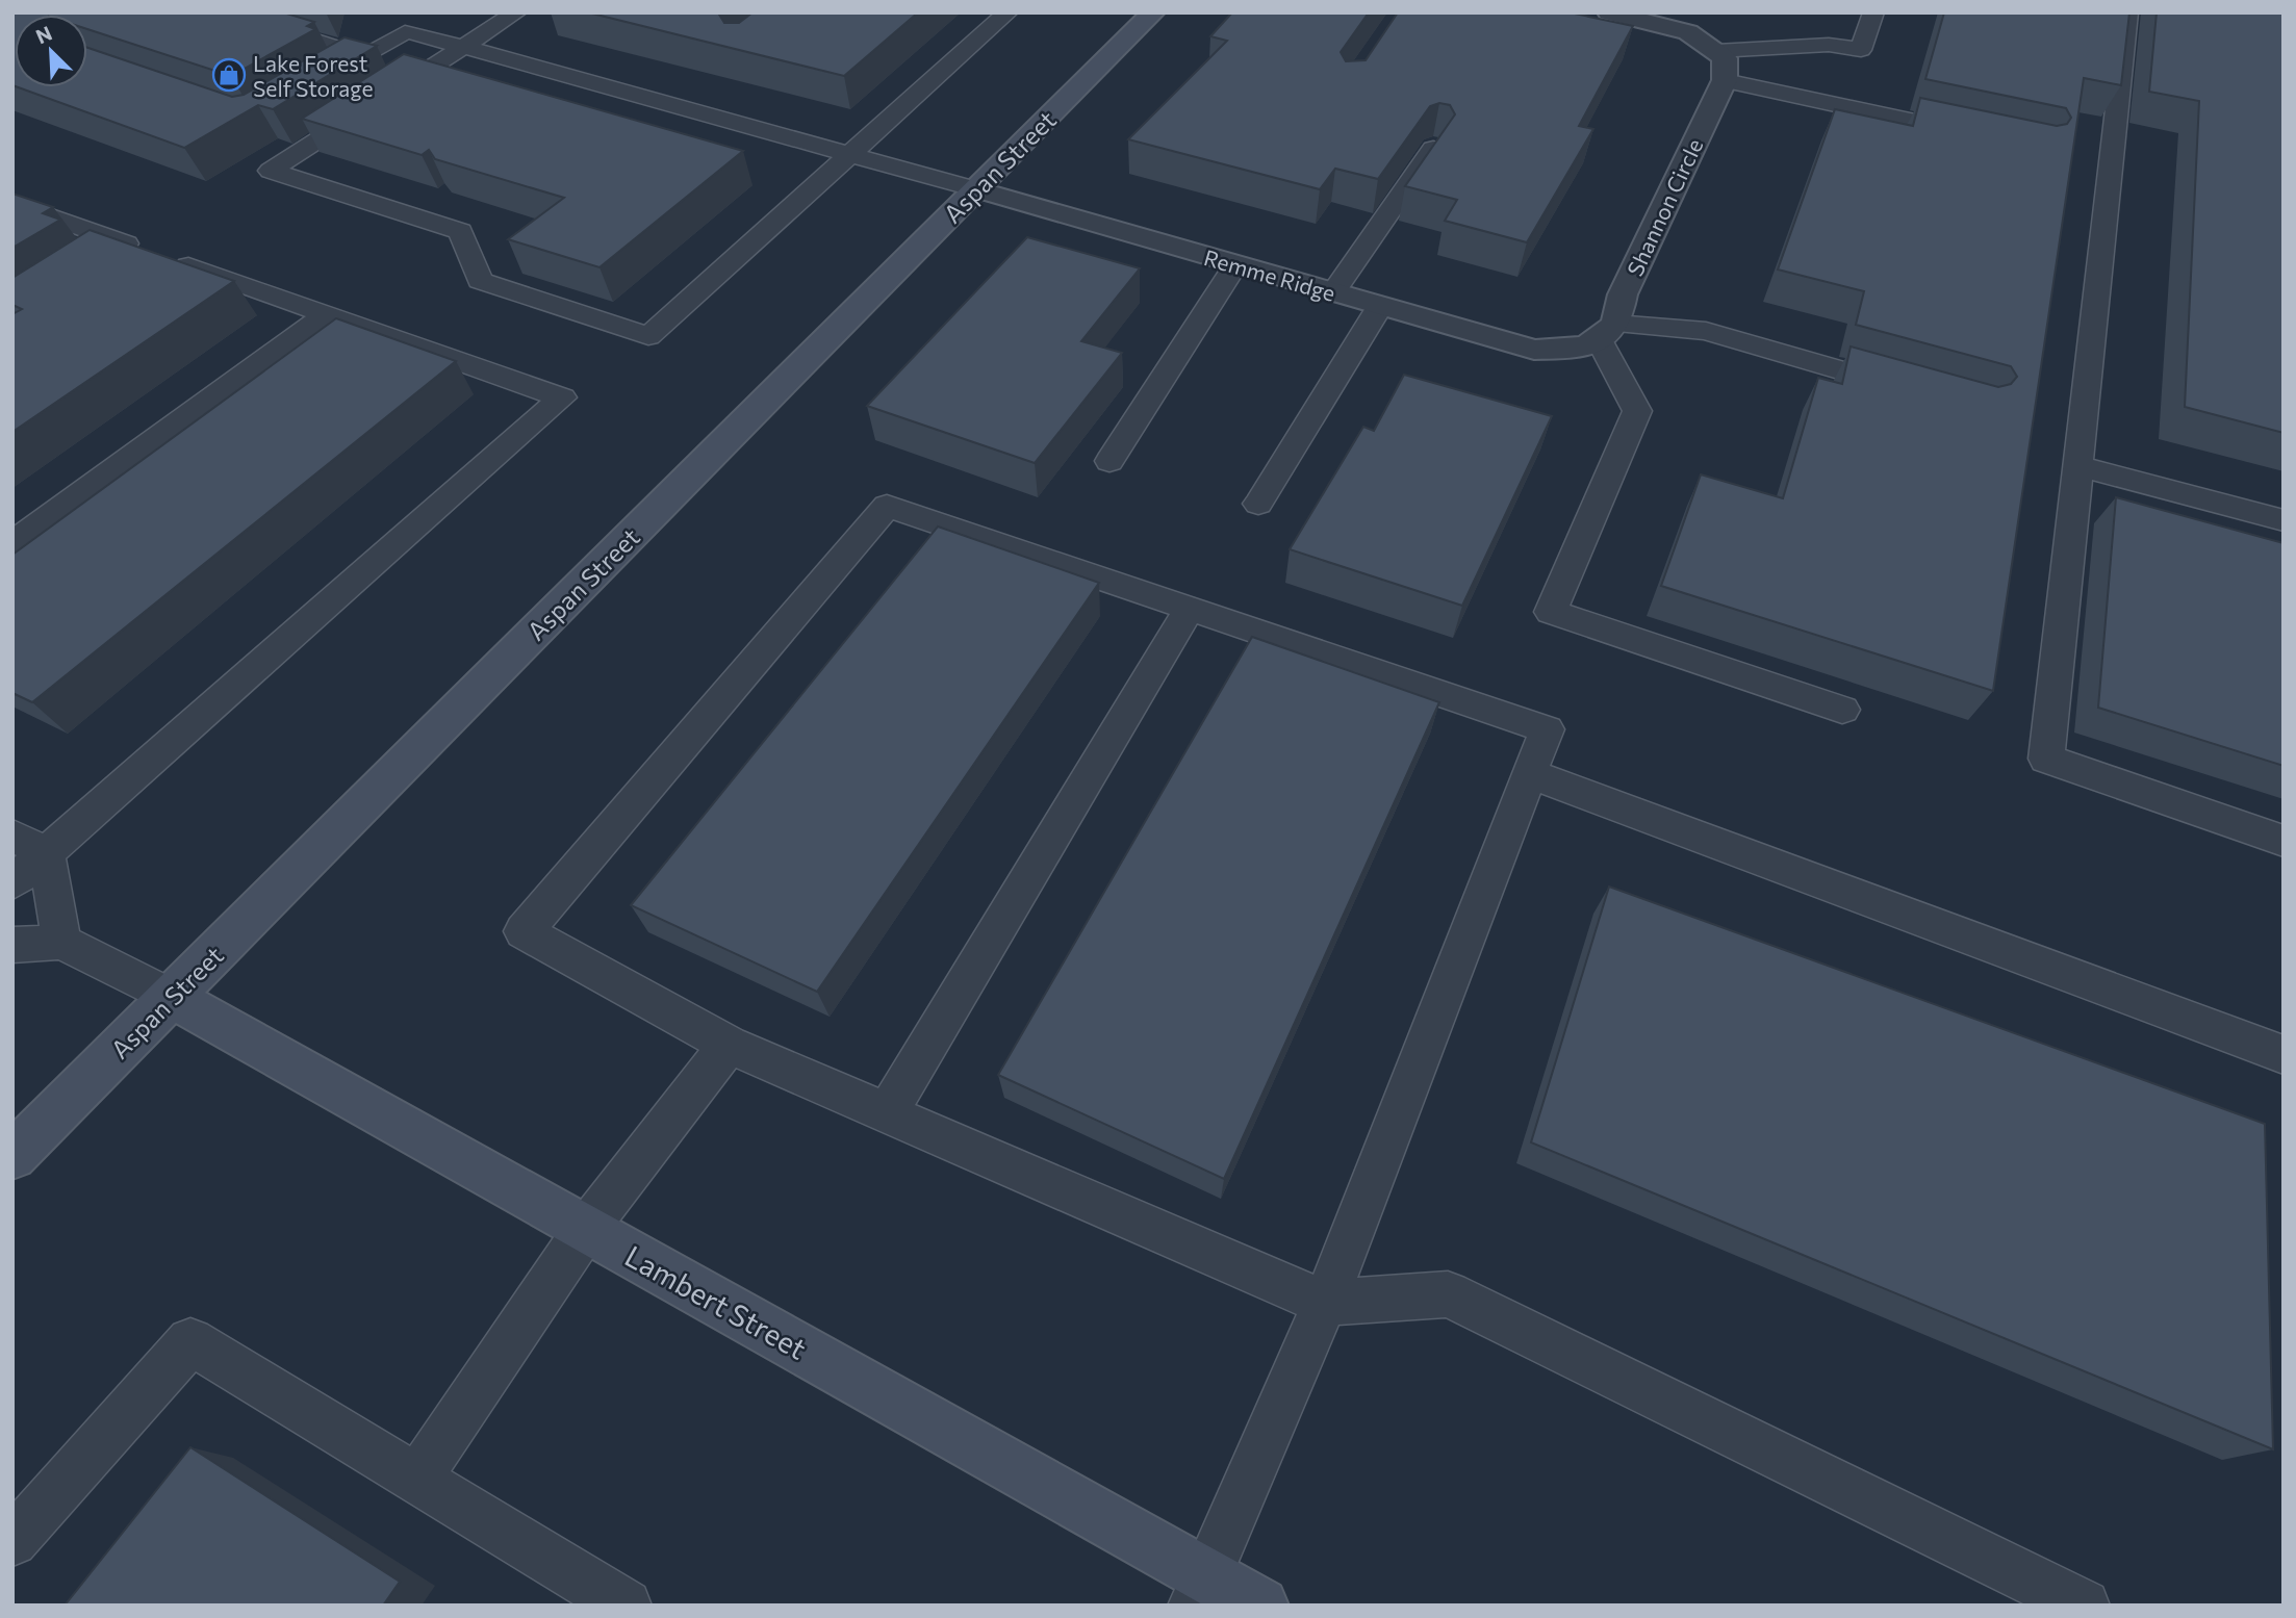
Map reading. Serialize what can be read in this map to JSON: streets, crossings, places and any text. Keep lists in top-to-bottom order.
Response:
{
  "streets": {
    "street": [
      "Aspan Street",
      "Shannon Circle",
      "Remme Ridge",
      "Lambert Street"
    ]
  },
  "crossings": [
    ["Aspan Street", "Remme Ridge"],
    ["Aspan Street", "Lambert Street"],
    ["Shannon Circle", "Remme Ridge"]
  ],
  "places": {
    "shop": ["Lake Forest Self Storage"]
  },
  "north": "top left"
}
